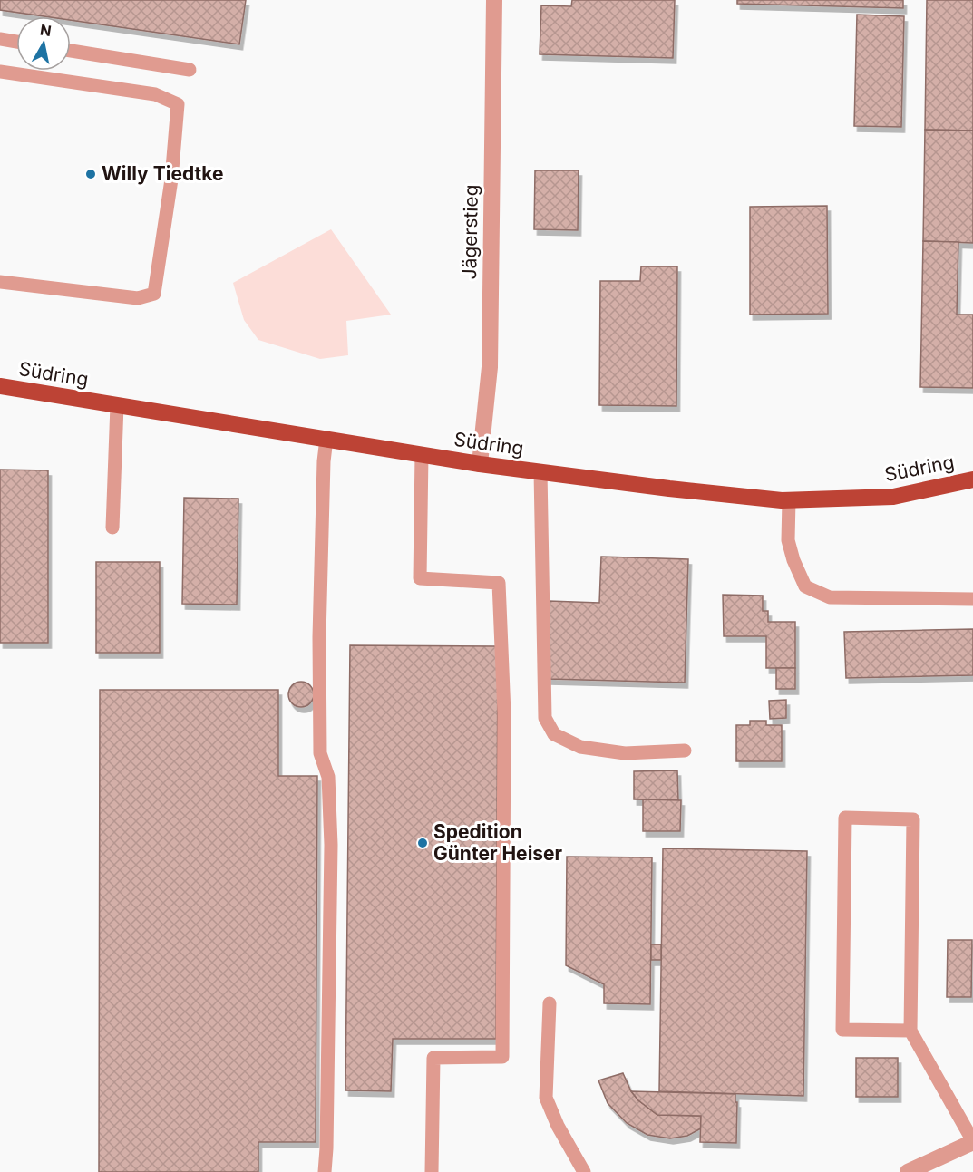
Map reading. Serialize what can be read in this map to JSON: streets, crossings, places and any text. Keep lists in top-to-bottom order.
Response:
{
  "streets": {
    "main road": ["Südring"],
    "street": ["Jägerstieg"]
  },
  "crossings": [
    ["Jägerstieg", "Südring"]
  ],
  "places": ["Willy Tiedtke", "Spedition Günter Heiser"],
  "north": "top"
}
